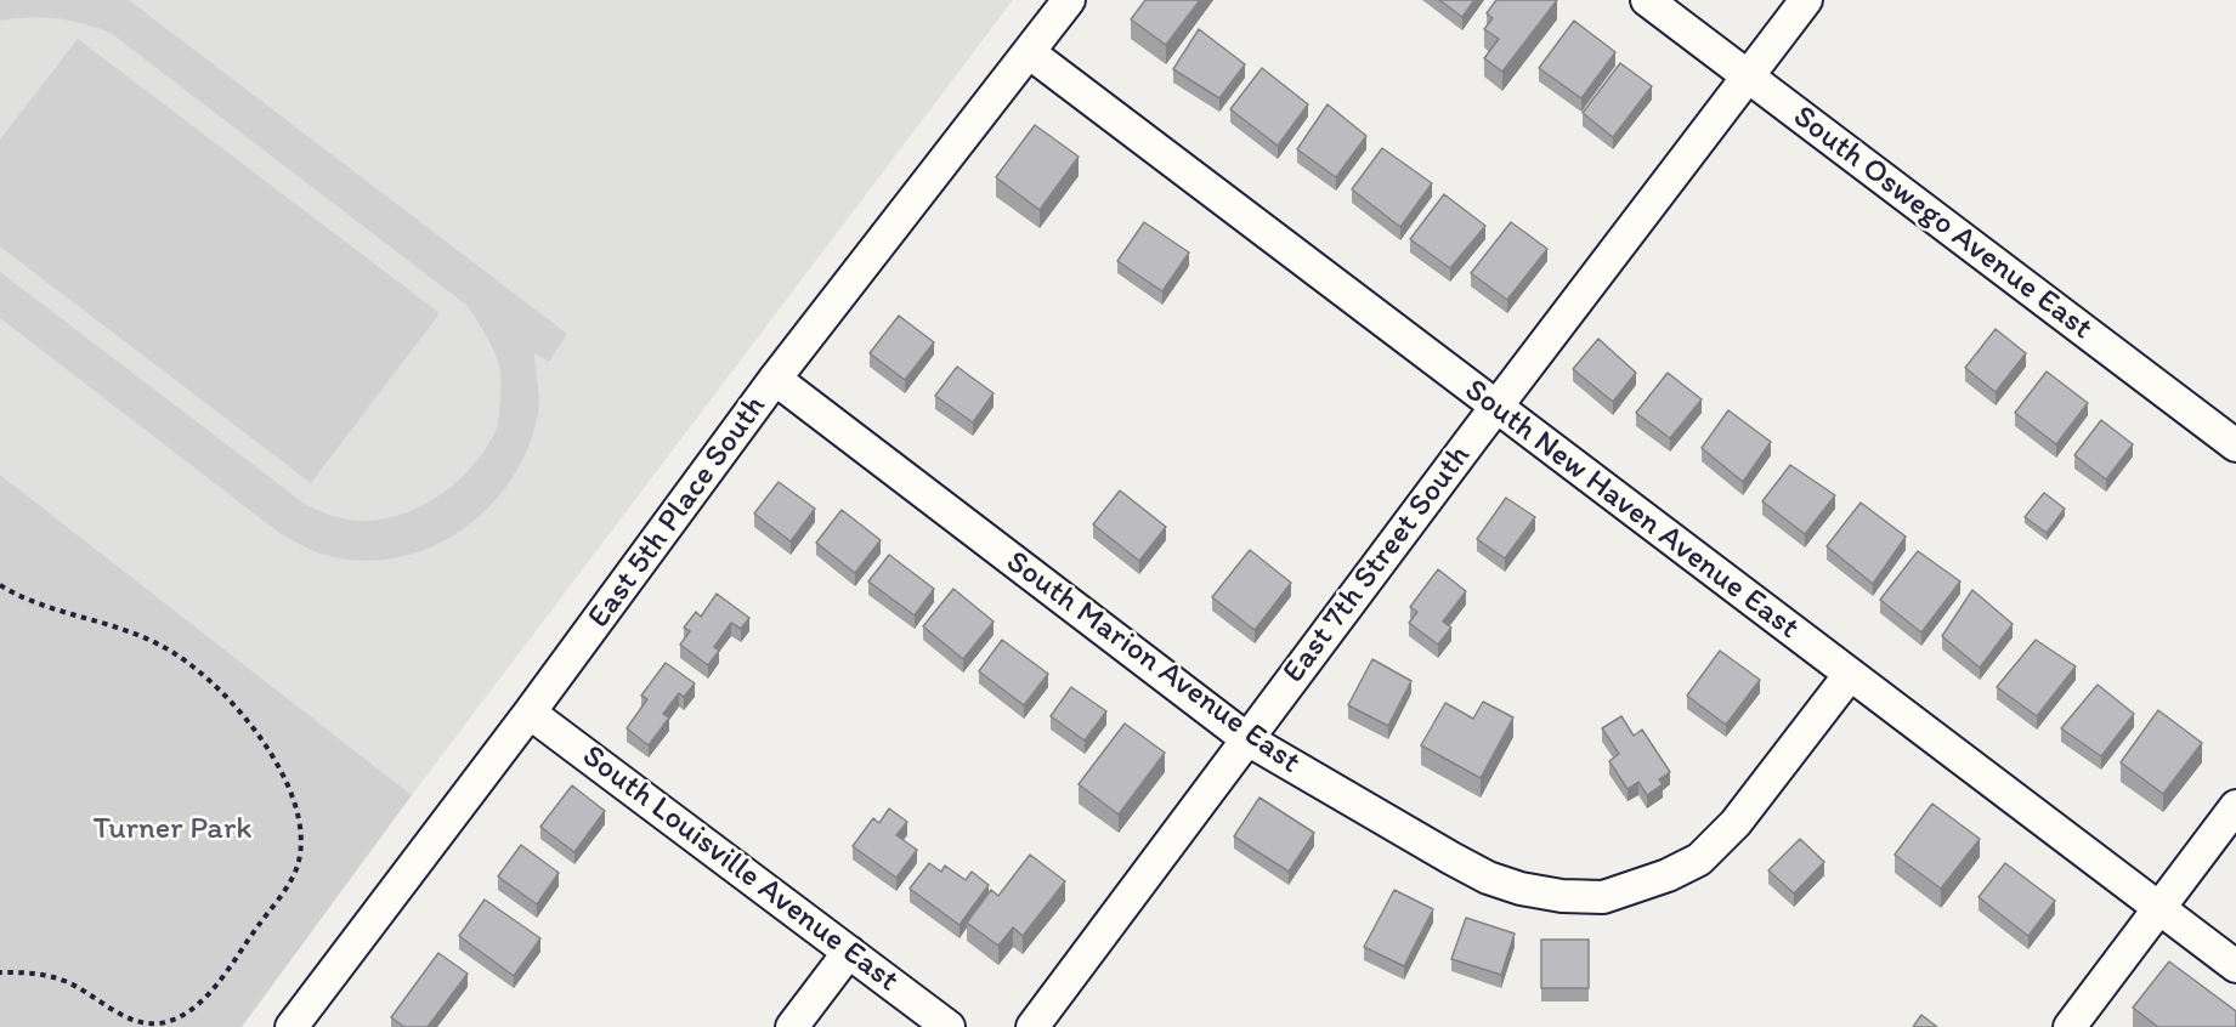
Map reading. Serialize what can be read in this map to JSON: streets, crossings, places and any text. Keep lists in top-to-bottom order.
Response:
{
  "streets": {
    "street": [
      "South Oswego Avenue East",
      "South New Haven Avenue East",
      "East 5th Place South",
      "East 7th Street South",
      "South Marion Avenue East",
      "South Louisville Avenue East"
    ]
  },
  "crossings": [
    ["South Oswego Avenue East", "East 7th Street South"],
    ["South New Haven Avenue East", "East 5th Place South"],
    ["South New Haven Avenue East", "East 7th Street South"],
    ["South New Haven Avenue East", "South Marion Avenue East"],
    ["East 5th Place South", "South Marion Avenue East"],
    ["East 5th Place South", "South Louisville Avenue East"],
    ["East 7th Street South", "South Marion Avenue East"]
  ],
  "parks": ["Turner Park"]
}
